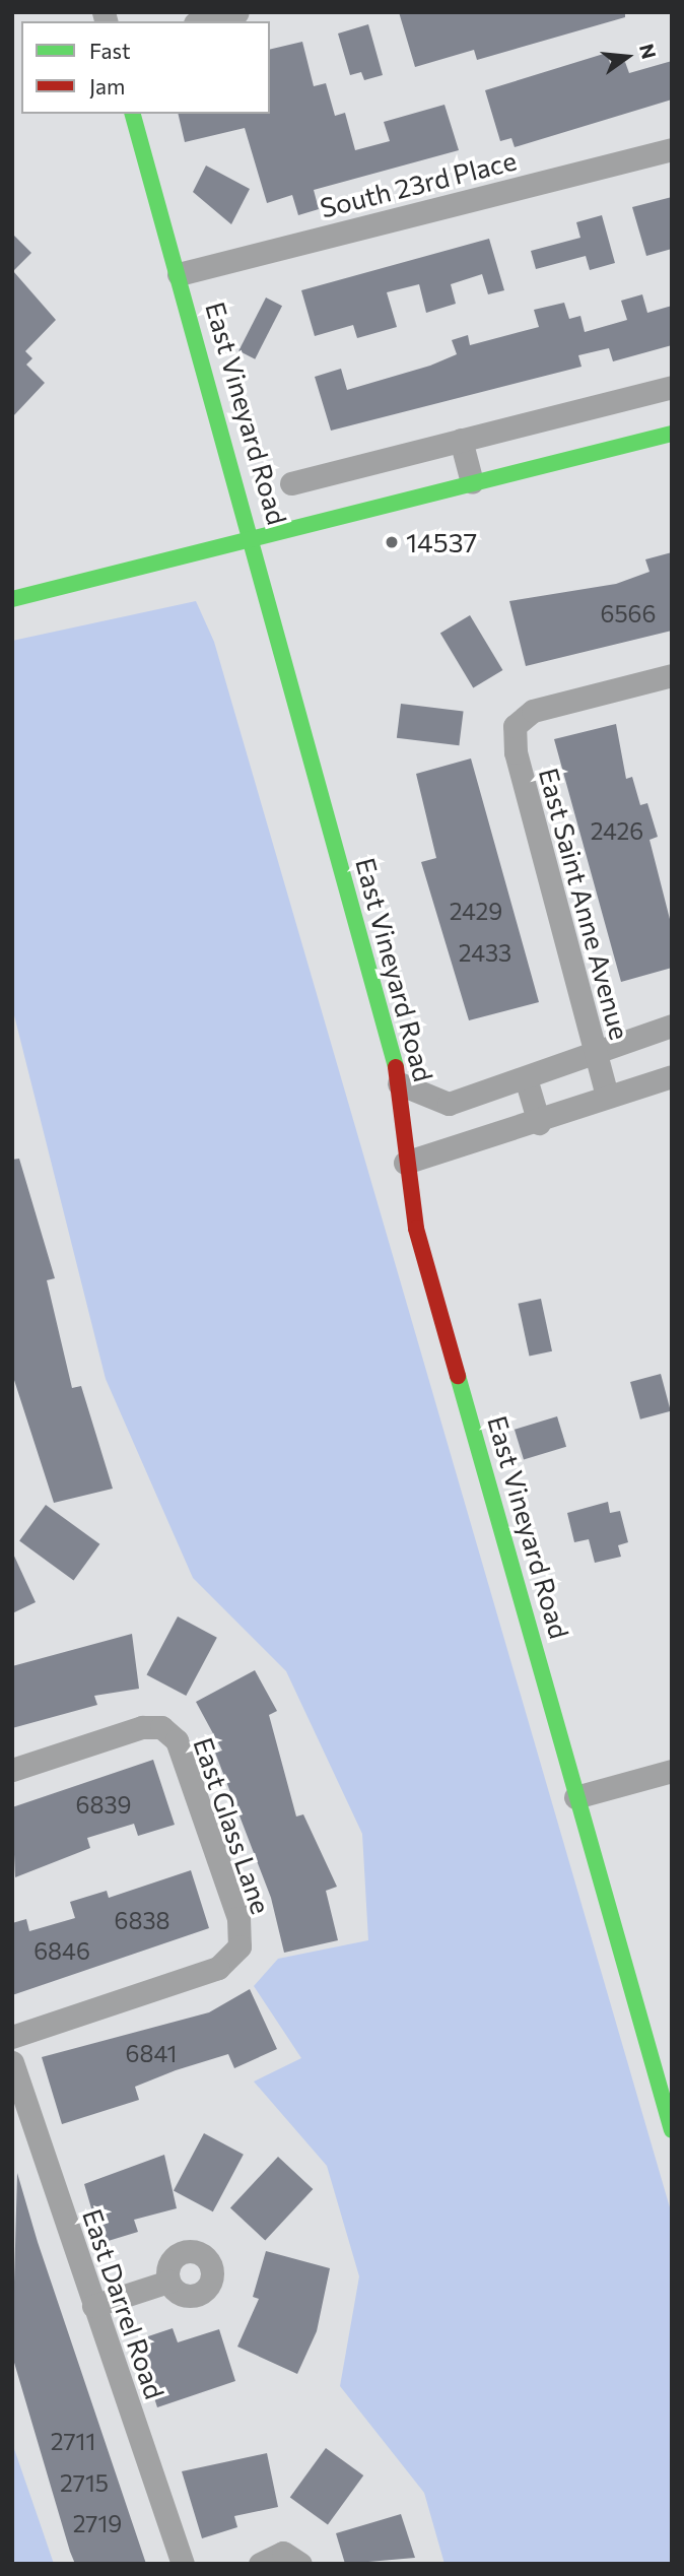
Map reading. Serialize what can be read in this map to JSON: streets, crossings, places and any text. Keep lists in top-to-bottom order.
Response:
{
  "streets": {
    "street": [
      "South 23rd Place",
      "East Vineyard Road",
      "East Saint Anne Avenue",
      "East Glass Lane",
      "East Darrel Road"
    ]
  },
  "crossings": [
    ["South 23rd Place", "East Vineyard Road"]
  ],
  "places": ["14537"],
  "house_numbers": [
    "6566",
    "2426",
    "2429",
    "2433",
    "6839",
    "6838",
    "6846",
    "6841",
    "2711",
    "2715",
    "2719"
  ],
  "legend": ["Fast", "Jam"],
  "north": "right"
}
